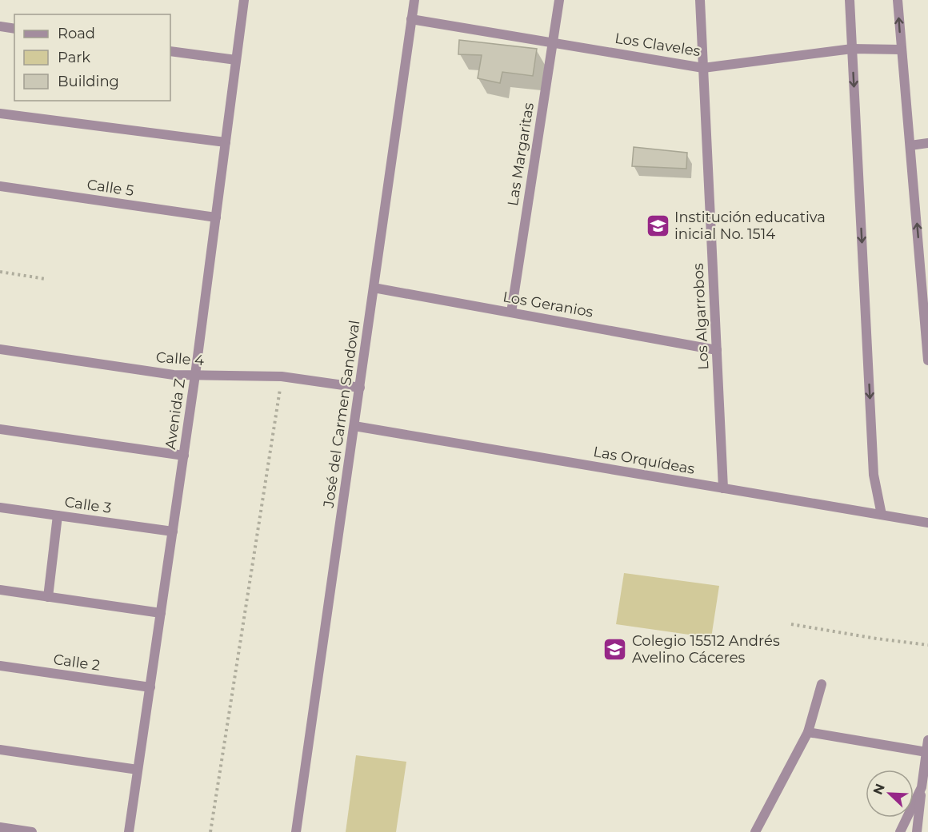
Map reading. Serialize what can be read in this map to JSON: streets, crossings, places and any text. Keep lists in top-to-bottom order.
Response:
{
  "streets": {
    "street": [
      "Los Claveles",
      "Las Margaritas",
      "Calle 5",
      "Los Geranios",
      "Los Algarrobos",
      "Calle 4",
      "Avenida Z",
      "José del Carmen Sandoval",
      "Las Orquídeas",
      "Calle 3",
      "Calle 2"
    ]
  },
  "crossings": [
    ["Los Claveles", "Las Margaritas"],
    ["Los Claveles", "Los Algarrobos"],
    ["Los Claveles", "José del Carmen Sandoval"],
    ["Las Margaritas", "Los Geranios"],
    ["Calle 5", "Avenida Z"],
    ["Los Geranios", "Los Algarrobos"],
    ["Los Geranios", "José del Carmen Sandoval"],
    ["Los Algarrobos", "Las Orquídeas"],
    ["Calle 4", "Avenida Z"],
    ["Calle 4", "José del Carmen Sandoval"],
    ["Avenida Z", "Calle 3"],
    ["Avenida Z", "Calle 2"],
    ["José del Carmen Sandoval", "Las Orquídeas"]
  ],
  "places": {
    "school or university": ["Institución educativa inicial No. 1514", "Colegio 15512 Andrés Avelino Cáceres"]
  },
  "legend": ["Road", "Park", "Building"],
  "north": "top left"
}
